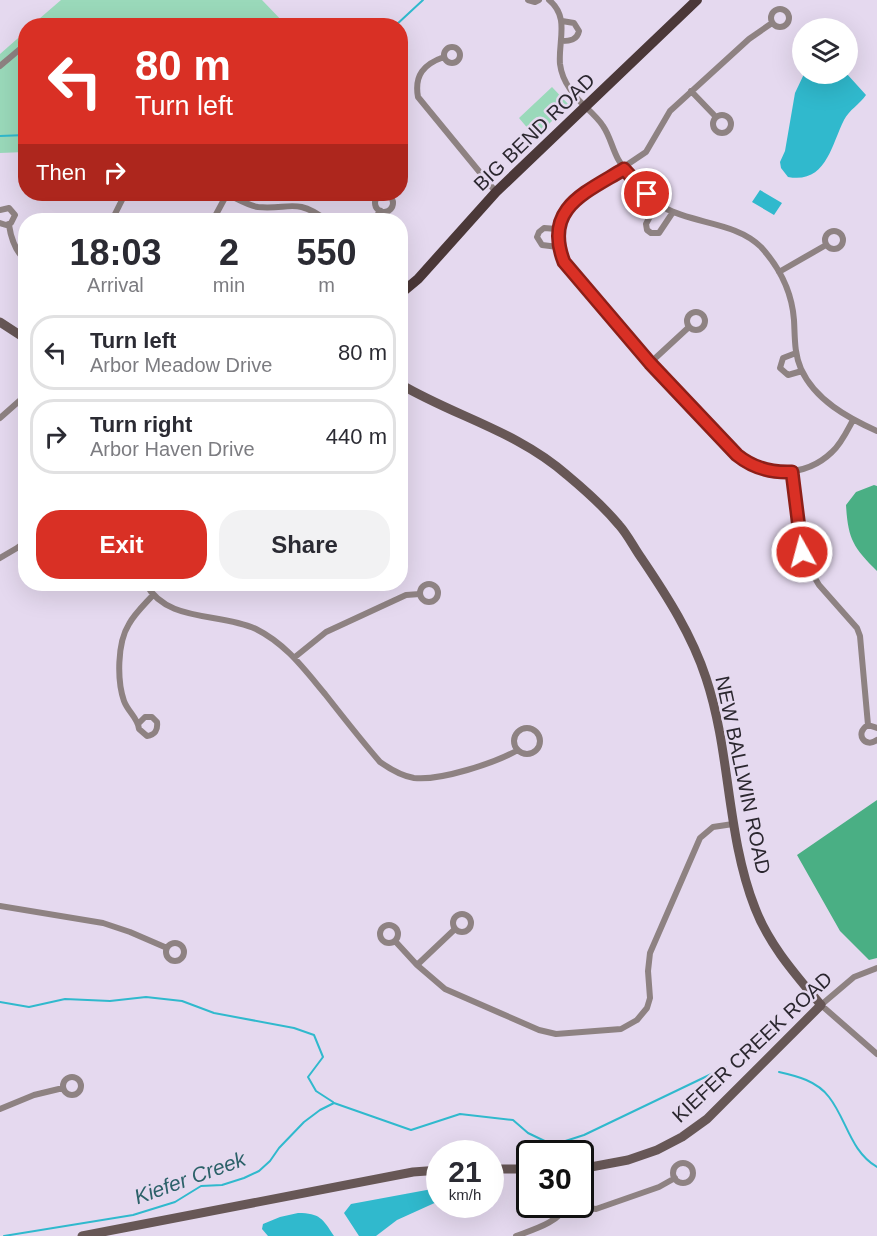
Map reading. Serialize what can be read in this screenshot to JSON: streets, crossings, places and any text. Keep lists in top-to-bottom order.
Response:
{
  "streets": {
    "main road": ["BIG BEND ROAD"],
    "street": ["NEW BALLWIN ROAD", "KIEFER CREEK ROAD"]
  },
  "crossings": [
    ["NEW BALLWIN ROAD", "KIEFER CREEK ROAD"]
  ],
  "water": ["Kiefer Creek"],
  "page": {
    "turn": ["80 m", "Turn left"],
    "then": "Then",
    "eta": [
      "18:03",
      "Arrival",
      "2",
      "min",
      "550",
      "m"
    ],
    "list": [
      {
        "name": "Turn left",
        "note": "Arbor Meadow Drive",
        "value": "80 m"
      },
      {
        "name": "Turn right",
        "note": "Arbor Haven Drive",
        "value": "440 m"
      }
    ],
    "buttons": ["Exit", "Share"],
    "speed": "21 km/h",
    "limit": "30"
  }
}
